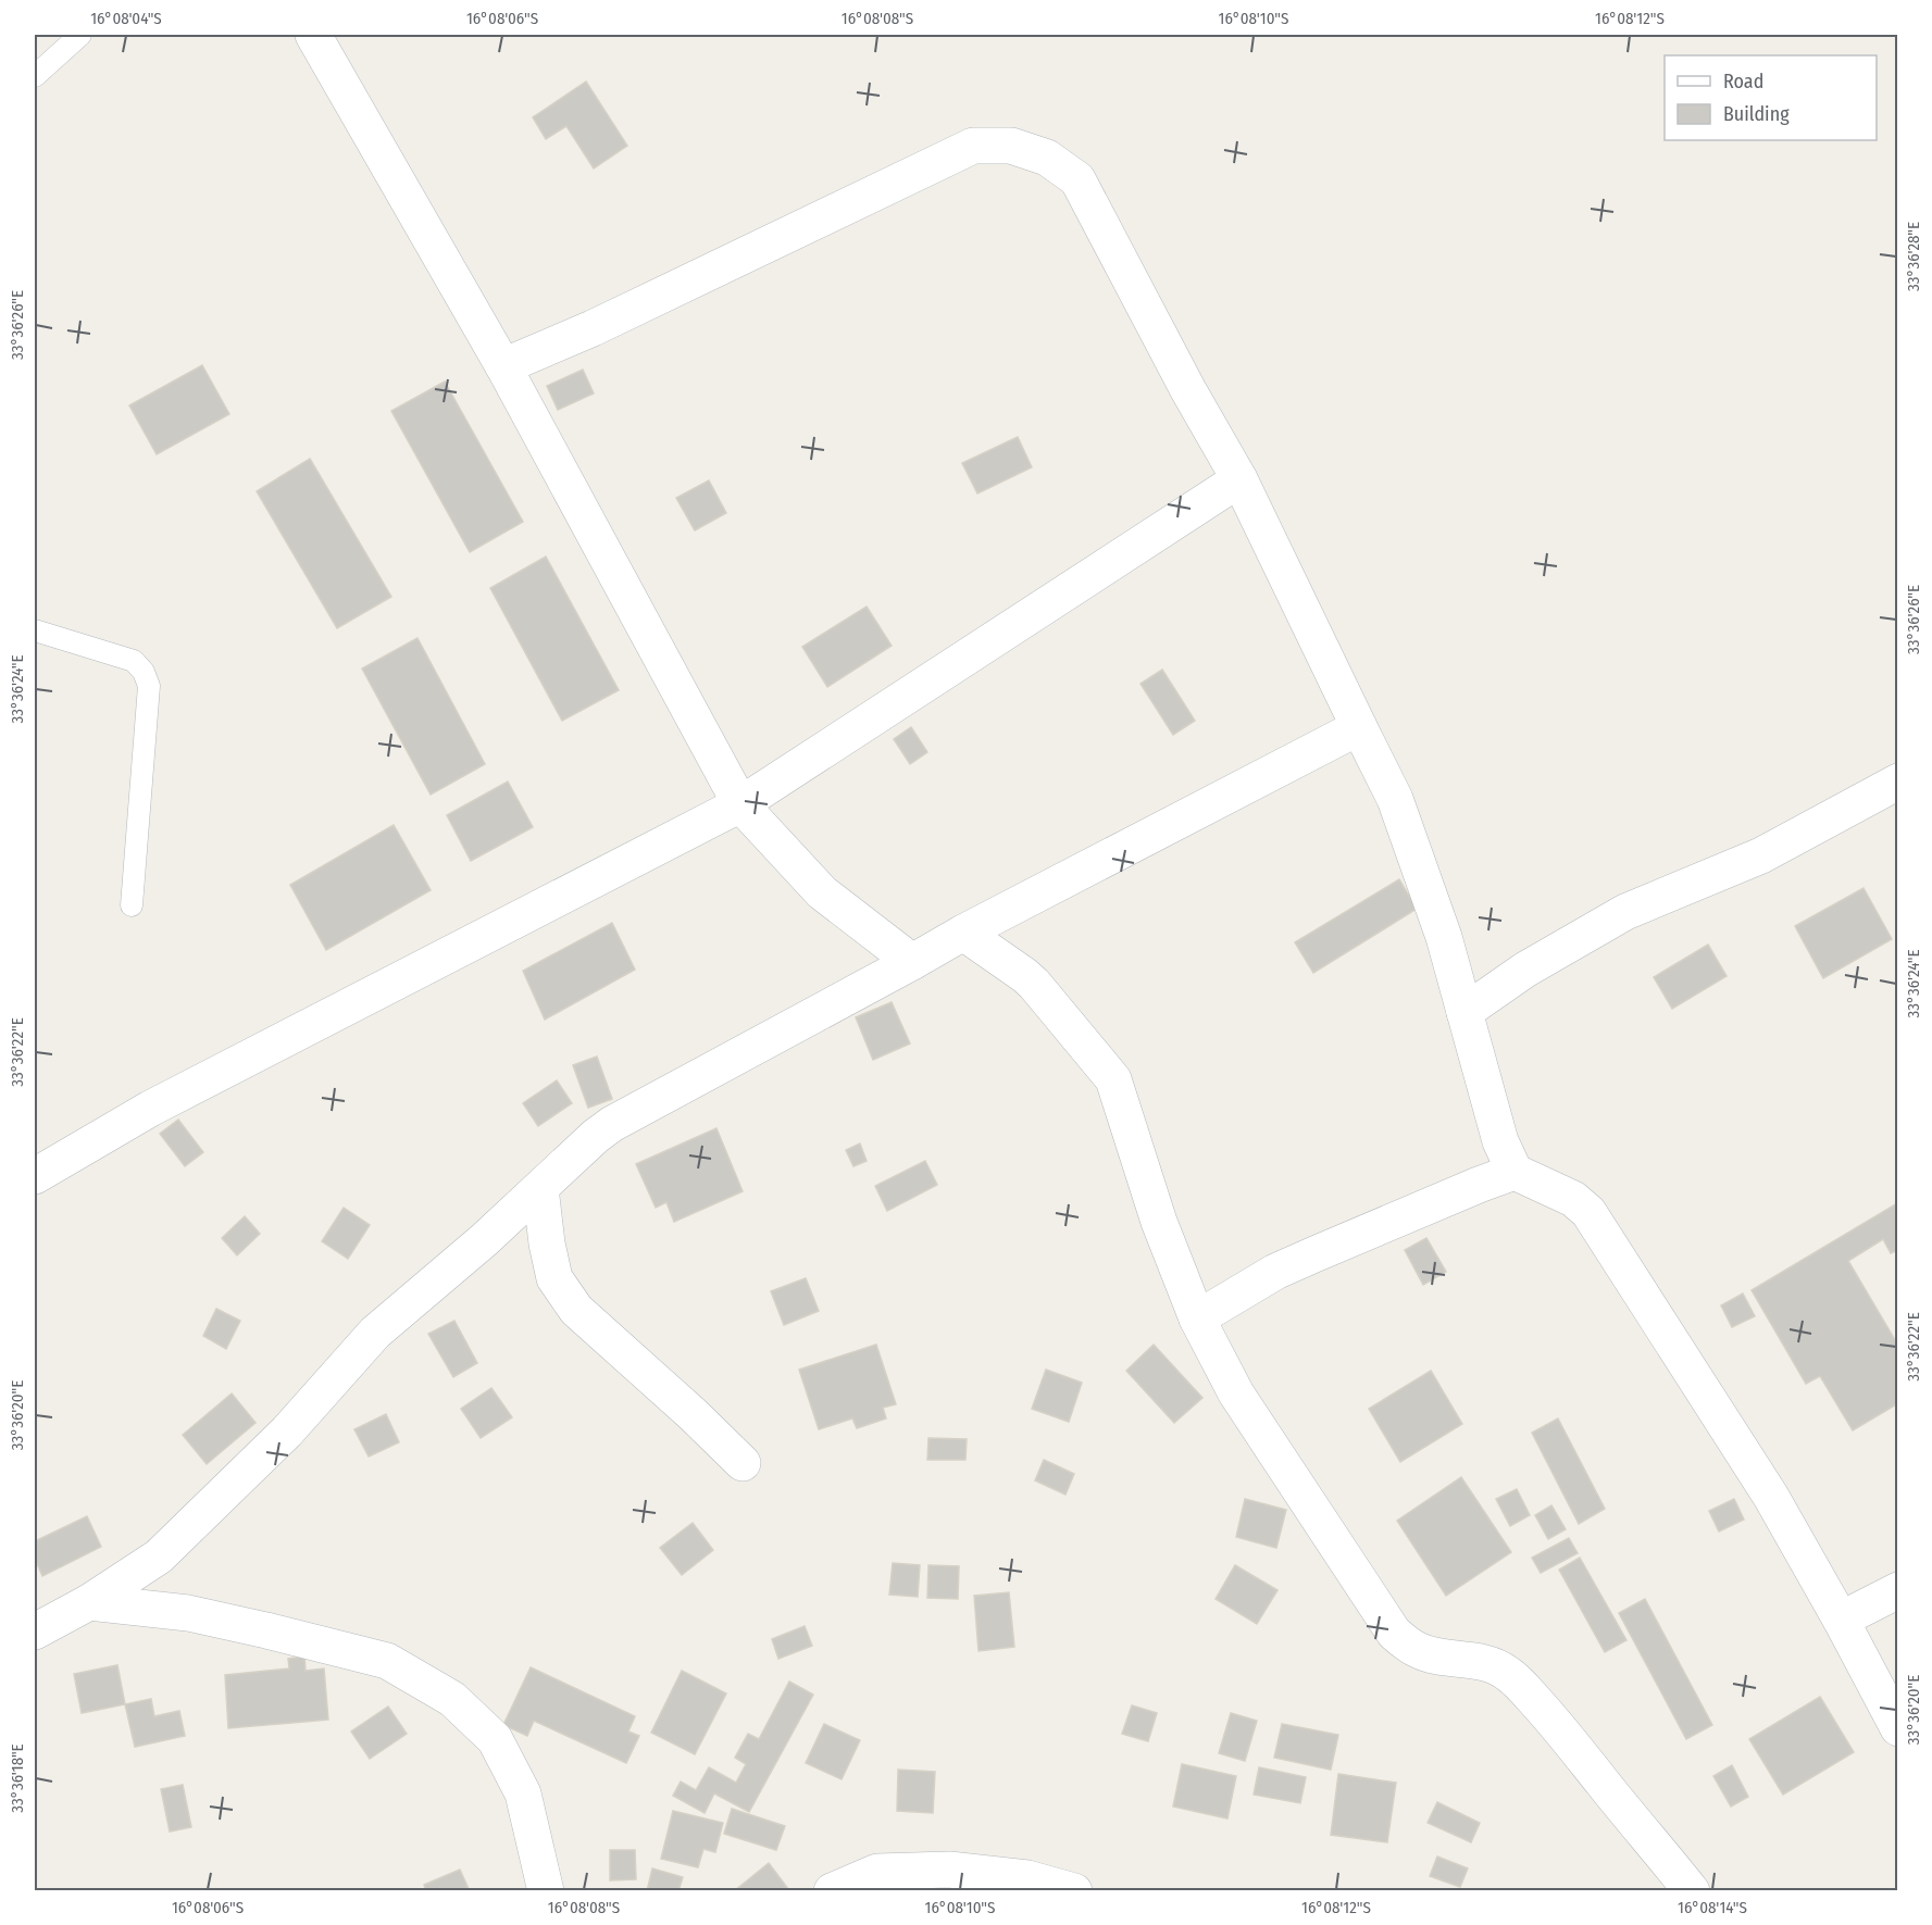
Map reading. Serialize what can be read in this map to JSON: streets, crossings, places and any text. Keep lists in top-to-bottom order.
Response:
{
  "legend": ["Road", "Building"],
  "coordinates": [
    "16°08'04\"S",
    "16°08'06\"S",
    "16°08'08\"S",
    "16°08'10\"S",
    "16°08'12\"S",
    "33°36'28\"E",
    "33°36'26\"E",
    "33°36'24\"E",
    "33°36'22\"E",
    "33°36'20\"E",
    "33°36'18\"E",
    "16°08'14\"S"
  ]
}
